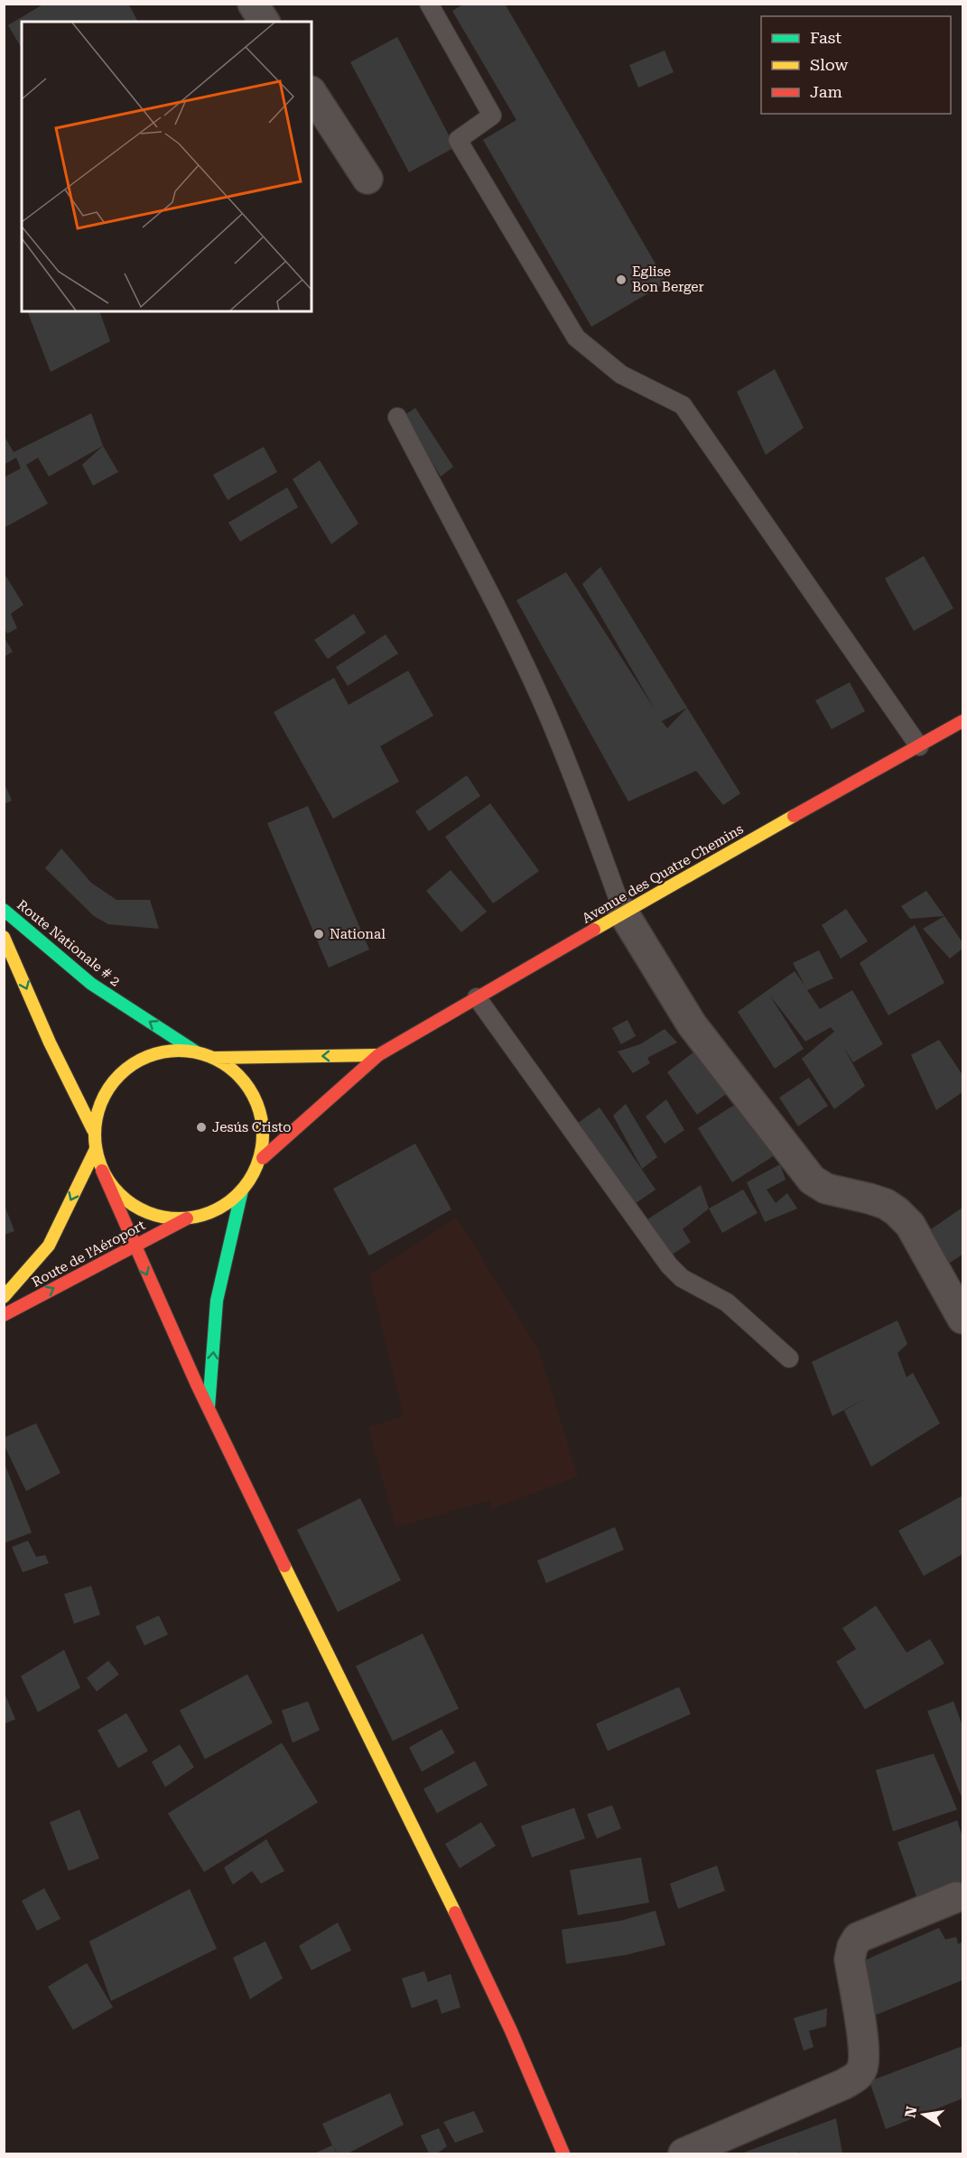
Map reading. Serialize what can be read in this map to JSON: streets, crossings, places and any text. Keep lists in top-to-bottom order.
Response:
{
  "streets": {
    "main road": ["Avenue des Quatre Chemins", "Route Nationale # 2", "Route de l’Aéroport"]
  },
  "crossings": [
    ["Avenue des Quatre Chemins", "Route Nationale # 2"],
    ["Avenue des Quatre Chemins", "Route de l’Aéroport"],
    ["Route Nationale # 2", "Route de l’Aéroport"]
  ],
  "one_way": ["Route Nationale # 2"],
  "places": ["Eglise Bon Berger", "National", "Jesús Cristo"],
  "legend": ["Fast", "Slow", "Jam"],
  "north": "left"
}
